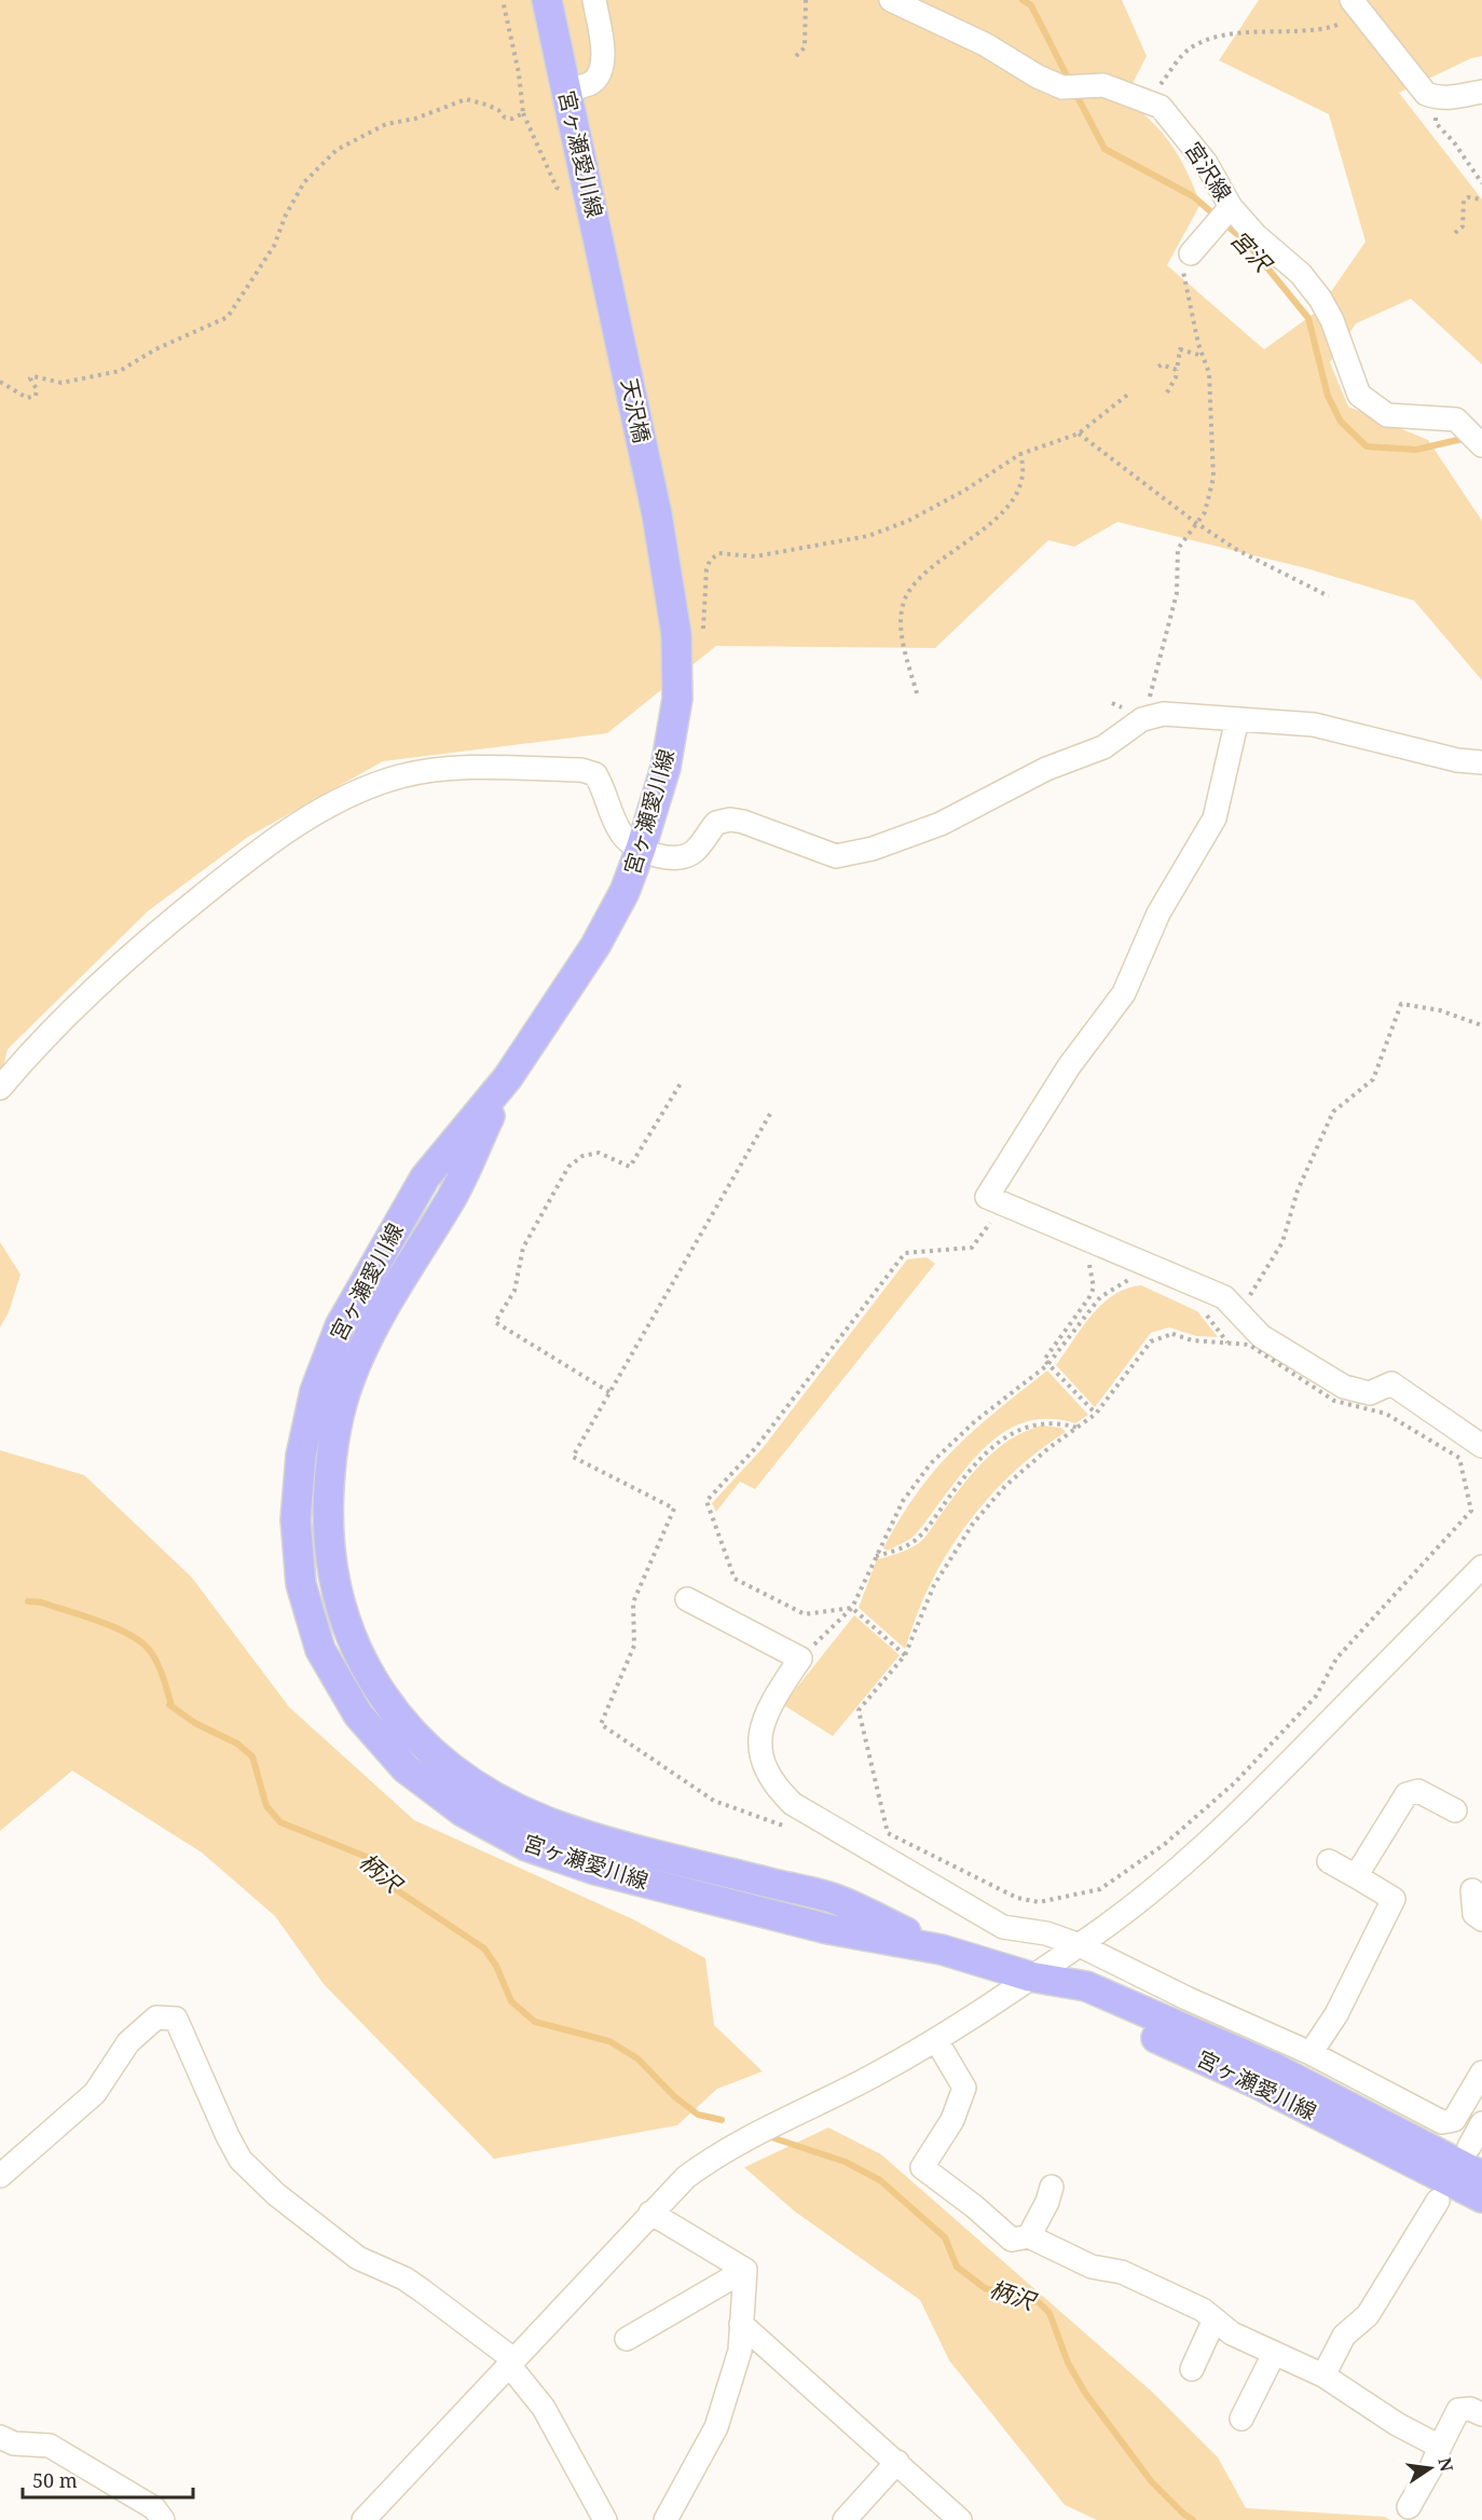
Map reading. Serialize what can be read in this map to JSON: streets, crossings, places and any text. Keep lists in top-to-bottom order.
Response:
{
  "streets": {
    "main road": ["宮ヶ瀬愛川線", "天沢橋"],
    "street": ["宮沢線"]
  },
  "crossings": [
    ["宮ヶ瀬愛川線", "天沢橋"]
  ],
  "water": ["宮沢", "柄沢"],
  "scale_bar": "50 m",
  "north": "right"
}
